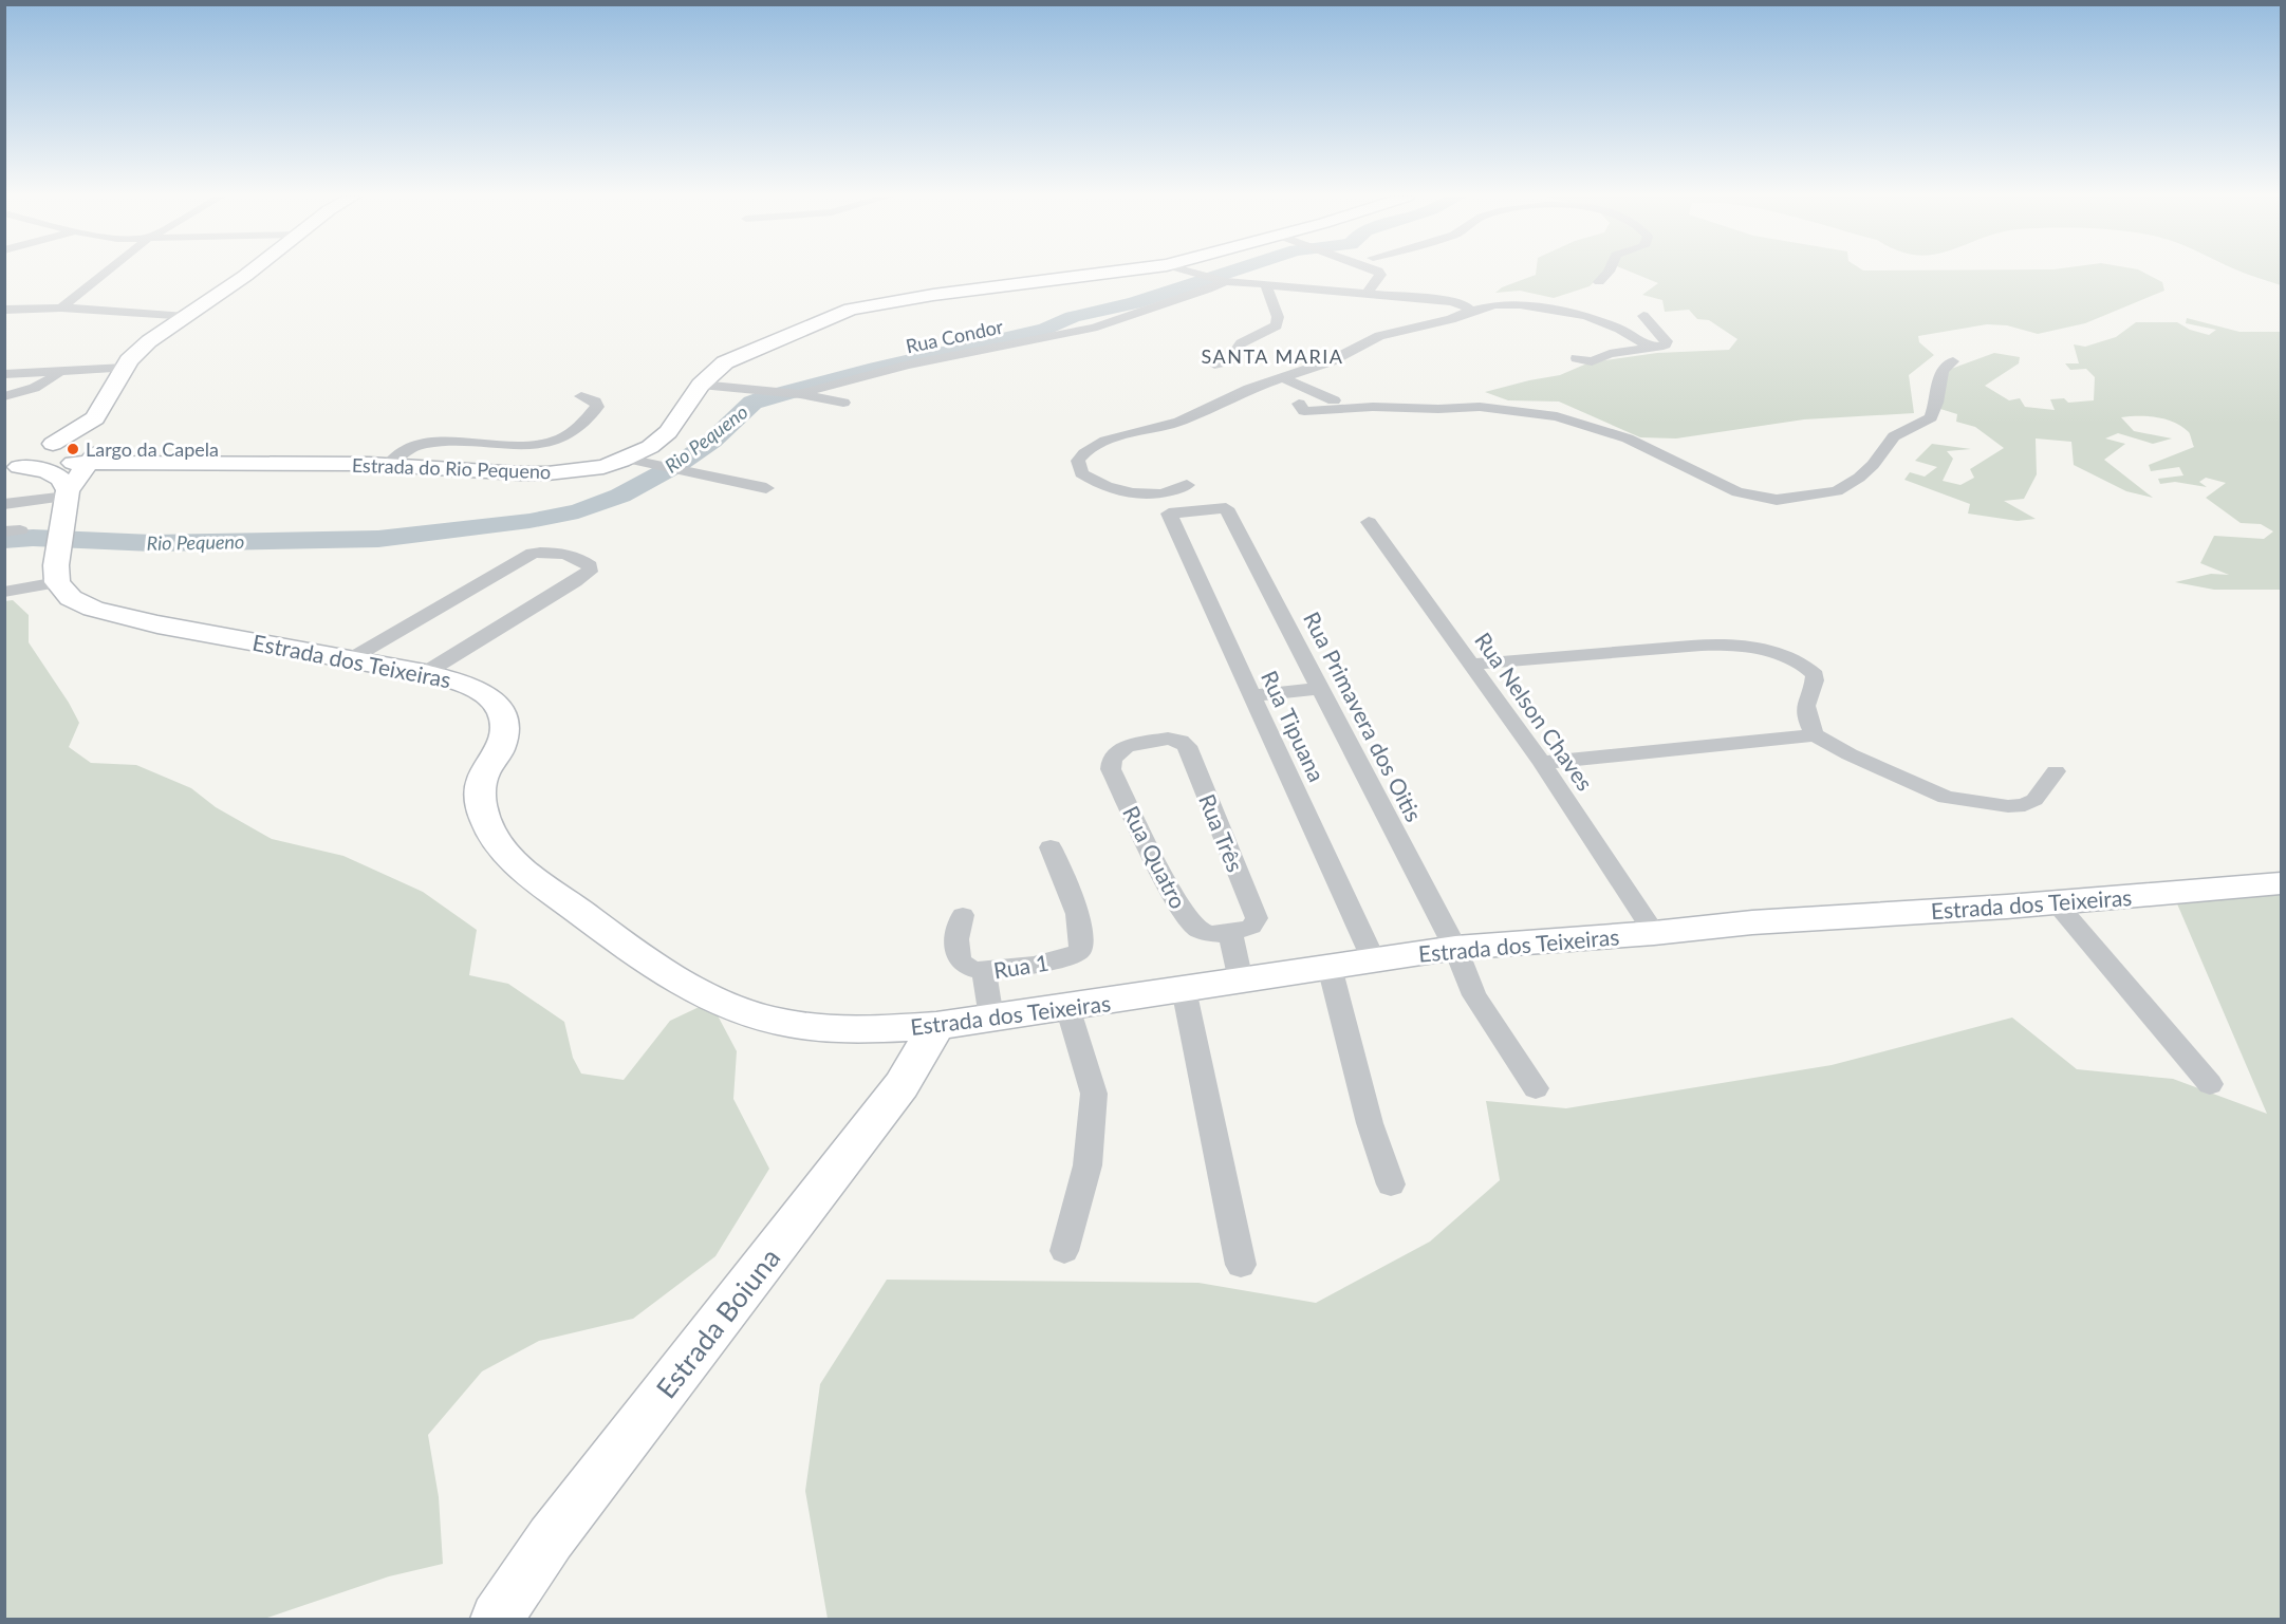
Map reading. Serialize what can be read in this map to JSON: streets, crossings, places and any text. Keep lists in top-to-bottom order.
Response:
{
  "streets": {
    "street": [
      "Rua Condor",
      "Estrada do Rio Pequeno",
      "Estrada dos Teixeiras",
      "Rua Nelson Chaves",
      "Rua Primavera dos Oitis",
      "Rua Tipuana",
      "Rua Três",
      "Rua Quatro",
      "Rua 1",
      "Estrada Boiuna"
    ]
  },
  "crossings": [
    ["Estrada dos Teixeiras", "Rua Nelson Chaves"],
    ["Estrada dos Teixeiras", "Rua Primavera dos Oitis"],
    ["Estrada dos Teixeiras", "Rua Tipuana"],
    ["Estrada dos Teixeiras", "Estrada Boiuna"],
    ["Rua Primavera dos Oitis", "Rua Tipuana"],
    ["Rua Três", "Rua Quatro"]
  ],
  "districts": ["SANTA MARIA"],
  "water": ["Rio Pequeno"],
  "places": ["Largo da Capela"]
}
